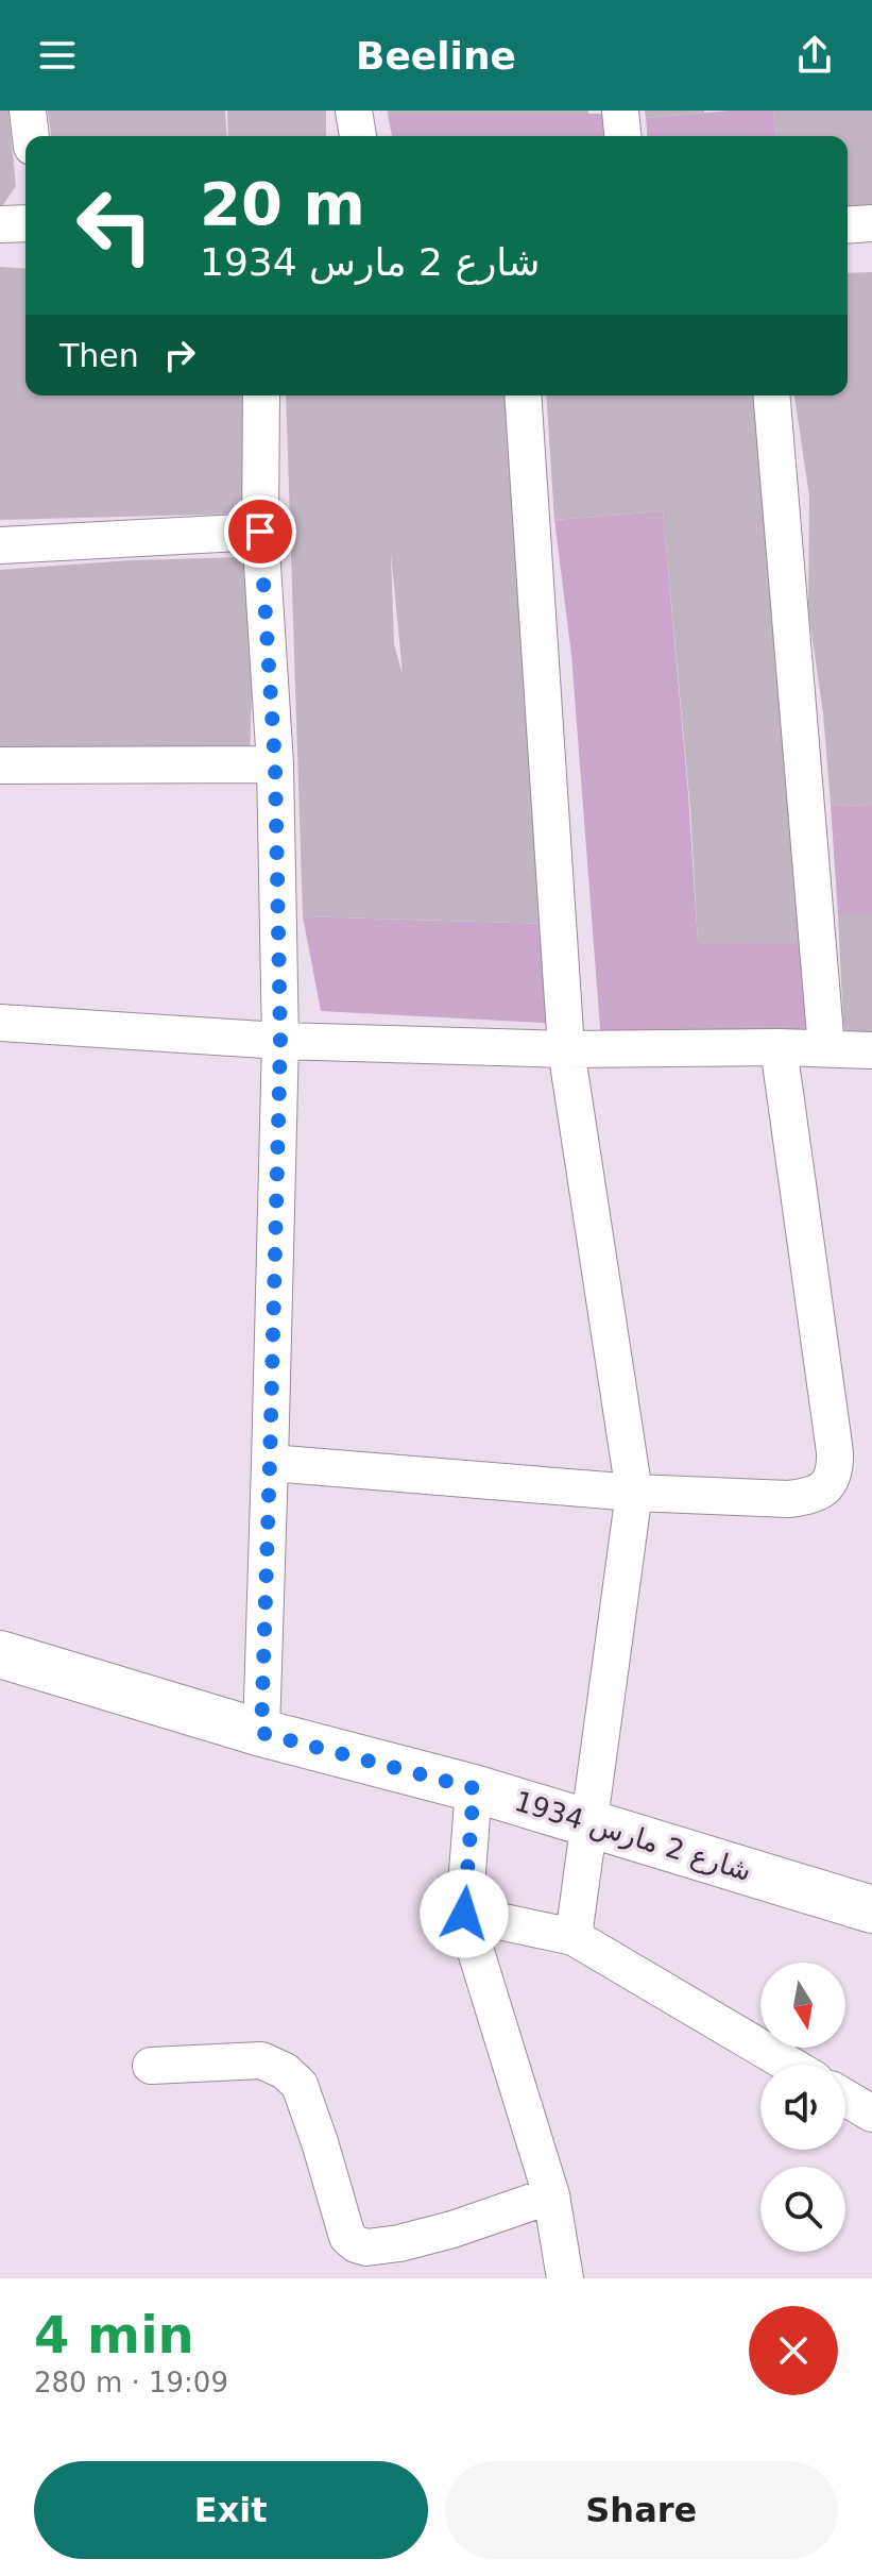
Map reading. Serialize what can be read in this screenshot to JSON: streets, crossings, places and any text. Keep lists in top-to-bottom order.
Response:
{
  "streets": {
    "street": ["شارع 2 مارس 1934"]
  },
  "north": "bottom",
  "page": {
    "header": "Beeline",
    "turn": ["20 m", "شارع 2 مارس 1934"],
    "then": "Then",
    "heading": ["4 min", "280 m · 19:09"],
    "buttons": ["Exit", "Share"]
  }
}
